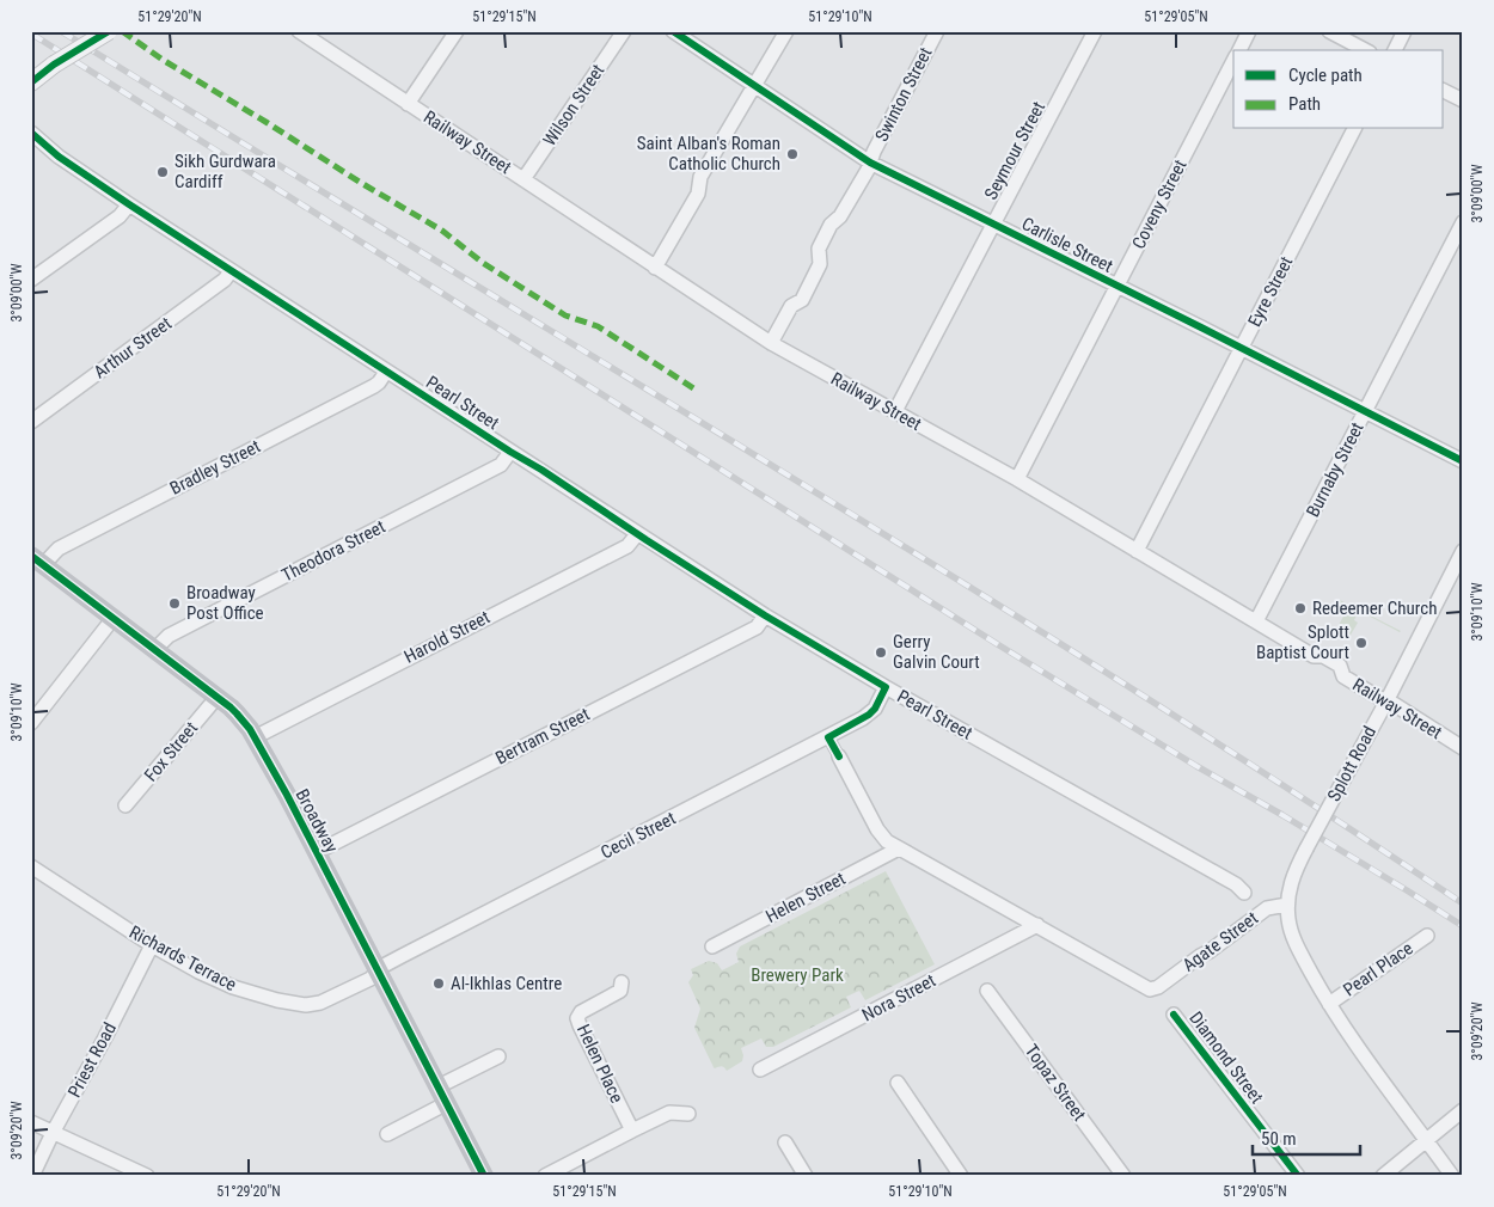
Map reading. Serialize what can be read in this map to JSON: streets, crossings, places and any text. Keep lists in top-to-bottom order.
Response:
{
  "streets": {
    "main road": ["Broadway"],
    "street": [
      "Swinton Street",
      "Wilson Street",
      "Railway Street",
      "Seymour Street",
      "Coveny Street",
      "Carlisle Street",
      "Eyre Street",
      "Arthur Street",
      "Pearl Street",
      "Bradley Street",
      "Burnaby Street",
      "Theodora Street",
      "Harold Street",
      "Bertram Street",
      "Fox Street",
      "Splott Road",
      "Cecil Street",
      "Helen Street",
      "Agate Street",
      "Richards Terrace",
      "Pearl Place",
      "Nora Street",
      "Diamond Street",
      "Priest Road",
      "Helen Place",
      "Topaz Street"
    ]
  },
  "crossings": [
    ["Swinton Street", "Railway Street"],
    ["Swinton Street", "Carlisle Street"],
    ["Wilson Street", "Railway Street"],
    ["Railway Street", "Seymour Street"],
    ["Railway Street", "Coveny Street"],
    ["Railway Street", "Eyre Street"],
    ["Railway Street", "Burnaby Street"],
    ["Railway Street", "Splott Road"],
    ["Seymour Street", "Carlisle Street"],
    ["Coveny Street", "Carlisle Street"],
    ["Carlisle Street", "Eyre Street"],
    ["Carlisle Street", "Burnaby Street"],
    ["Arthur Street", "Pearl Street"],
    ["Pearl Street", "Bradley Street"],
    ["Pearl Street", "Theodora Street"],
    ["Pearl Street", "Harold Street"],
    ["Pearl Street", "Bertram Street"],
    ["Pearl Street", "Cecil Street"],
    ["Bradley Street", "Broadway"],
    ["Theodora Street", "Broadway"],
    ["Harold Street", "Broadway"],
    ["Bertram Street", "Broadway"],
    ["Fox Street", "Broadway"],
    ["Splott Road", "Agate Street"],
    ["Broadway", "Cecil Street"],
    ["Broadway", "Richards Terrace"],
    ["Cecil Street", "Richards Terrace"],
    ["Agate Street", "Nora Street"],
    ["Richards Terrace", "Priest Road"]
  ],
  "parks": ["Brewery Park"],
  "places": [
    "Saint Alban's Roman Catholic Church",
    "Sikh Gurdwara Cardiff",
    "Broadway Post Office",
    "Redeemer Church",
    "Splott Baptist Court",
    "Gerry Galvin Court",
    "Al-Ikhlas Centre"
  ],
  "legend": ["Cycle path", "Path"],
  "scale_bar": "50 m",
  "coordinates": [
    "51°29'20\"N",
    "51°29'15\"N",
    "51°29'10\"N",
    "51°29'05\"N",
    "3°09'00\"W",
    "3°09'10\"W",
    "3°09'20\"W"
  ]
}
